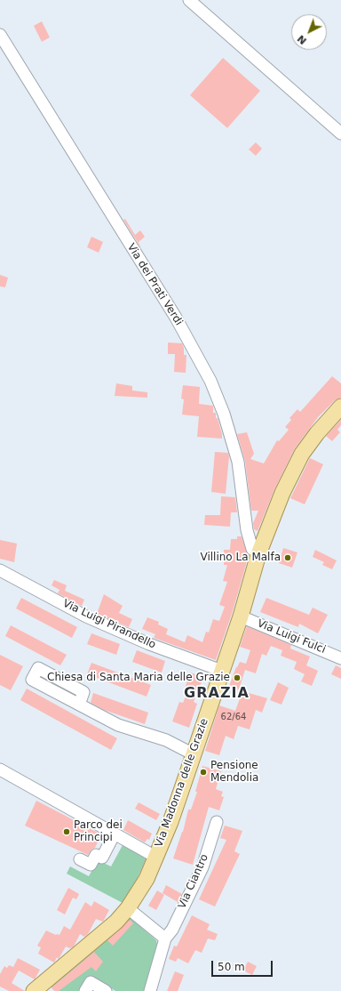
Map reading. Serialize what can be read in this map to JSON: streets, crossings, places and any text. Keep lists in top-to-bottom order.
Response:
{
  "streets": {
    "main road": ["Via Madonna delle Grazie"],
    "street": [
      "Via dei Prati Verdi",
      "Via Luigi Pirandello",
      "Via Luigi Fulci",
      "Via Ciantro"
    ]
  },
  "crossings": [
    ["Via dei Prati Verdi", "Via Madonna delle Grazie"],
    ["Via Luigi Pirandello", "Via Madonna delle Grazie"],
    ["Via Luigi Fulci", "Via Madonna delle Grazie"]
  ],
  "districts": ["GRAZIA"],
  "places": [
    "Villino La Malfa",
    "Chiesa di Santa Maria delle Grazie",
    "Pensione Mendolia",
    "Parco dei Principi"
  ],
  "house_numbers": ["62/64"],
  "scale_bar": "50 m",
  "north": "bottom left"
}
